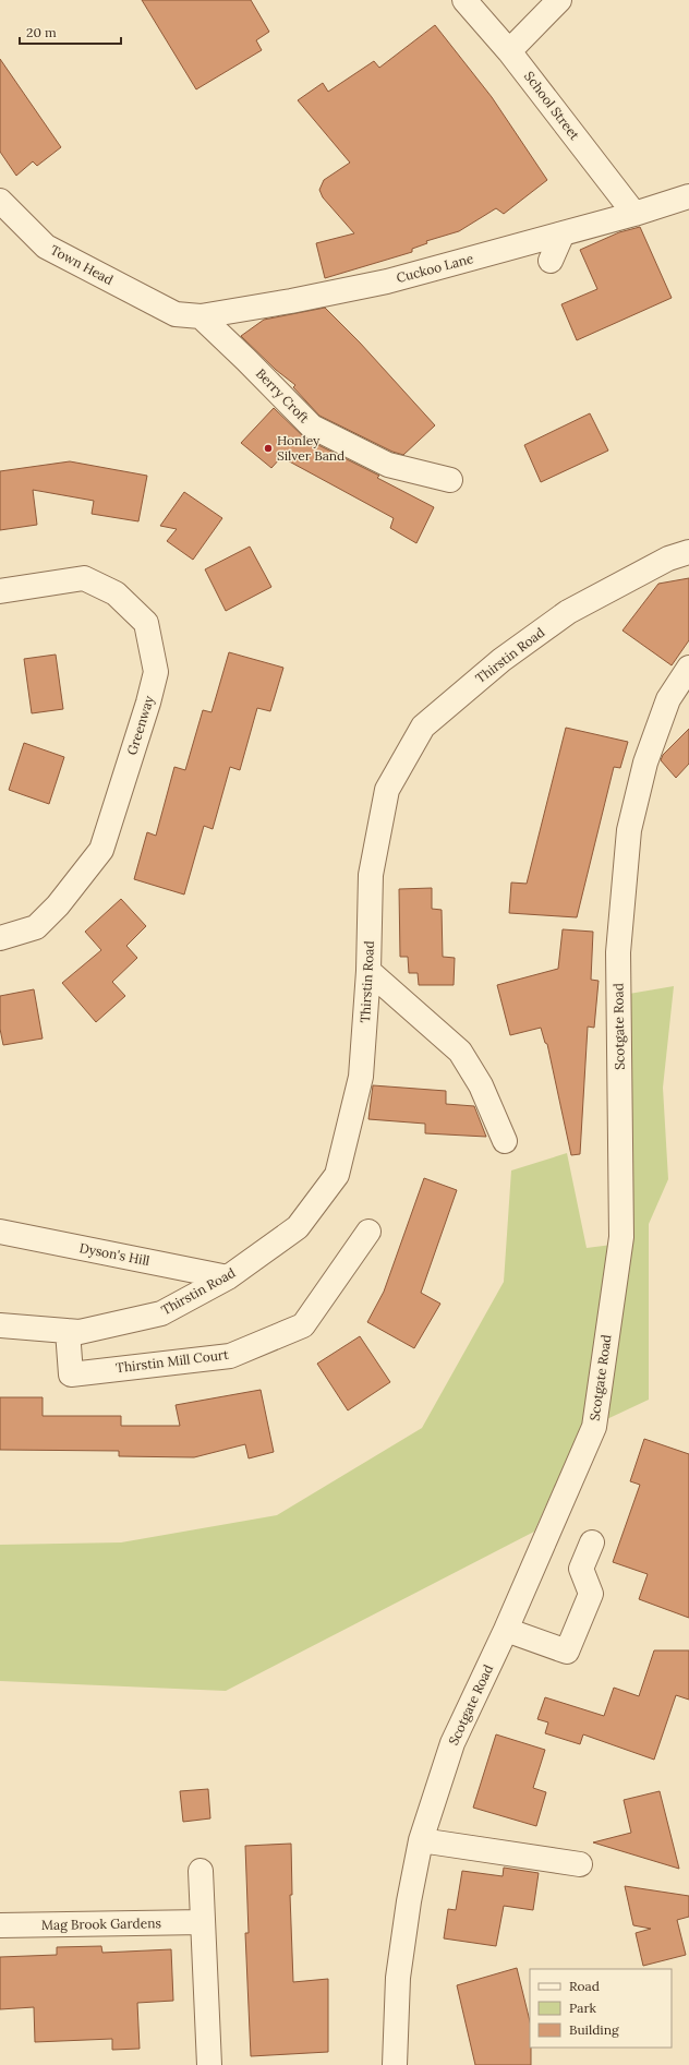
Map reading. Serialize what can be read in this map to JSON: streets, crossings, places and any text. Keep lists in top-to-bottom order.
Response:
{
  "streets": {
    "street": [
      "School Street",
      "Town Head",
      "Cuckoo Lane",
      "Berry Croft",
      "Thirstin Road",
      "Greenway",
      "Scotgate Road",
      "Dyson's Hill",
      "Thirstin Mill Court",
      "Mag Brook Gardens"
    ]
  },
  "crossings": [
    ["School Street", "Cuckoo Lane"],
    ["Town Head", "Cuckoo Lane"],
    ["Cuckoo Lane", "Berry Croft"],
    ["Thirstin Road", "Dyson's Hill"],
    ["Thirstin Road", "Thirstin Mill Court"]
  ],
  "places": ["Honley Silver Band"],
  "legend": ["Road", "Park", "Building"],
  "scale_bar": "20 m"
}
